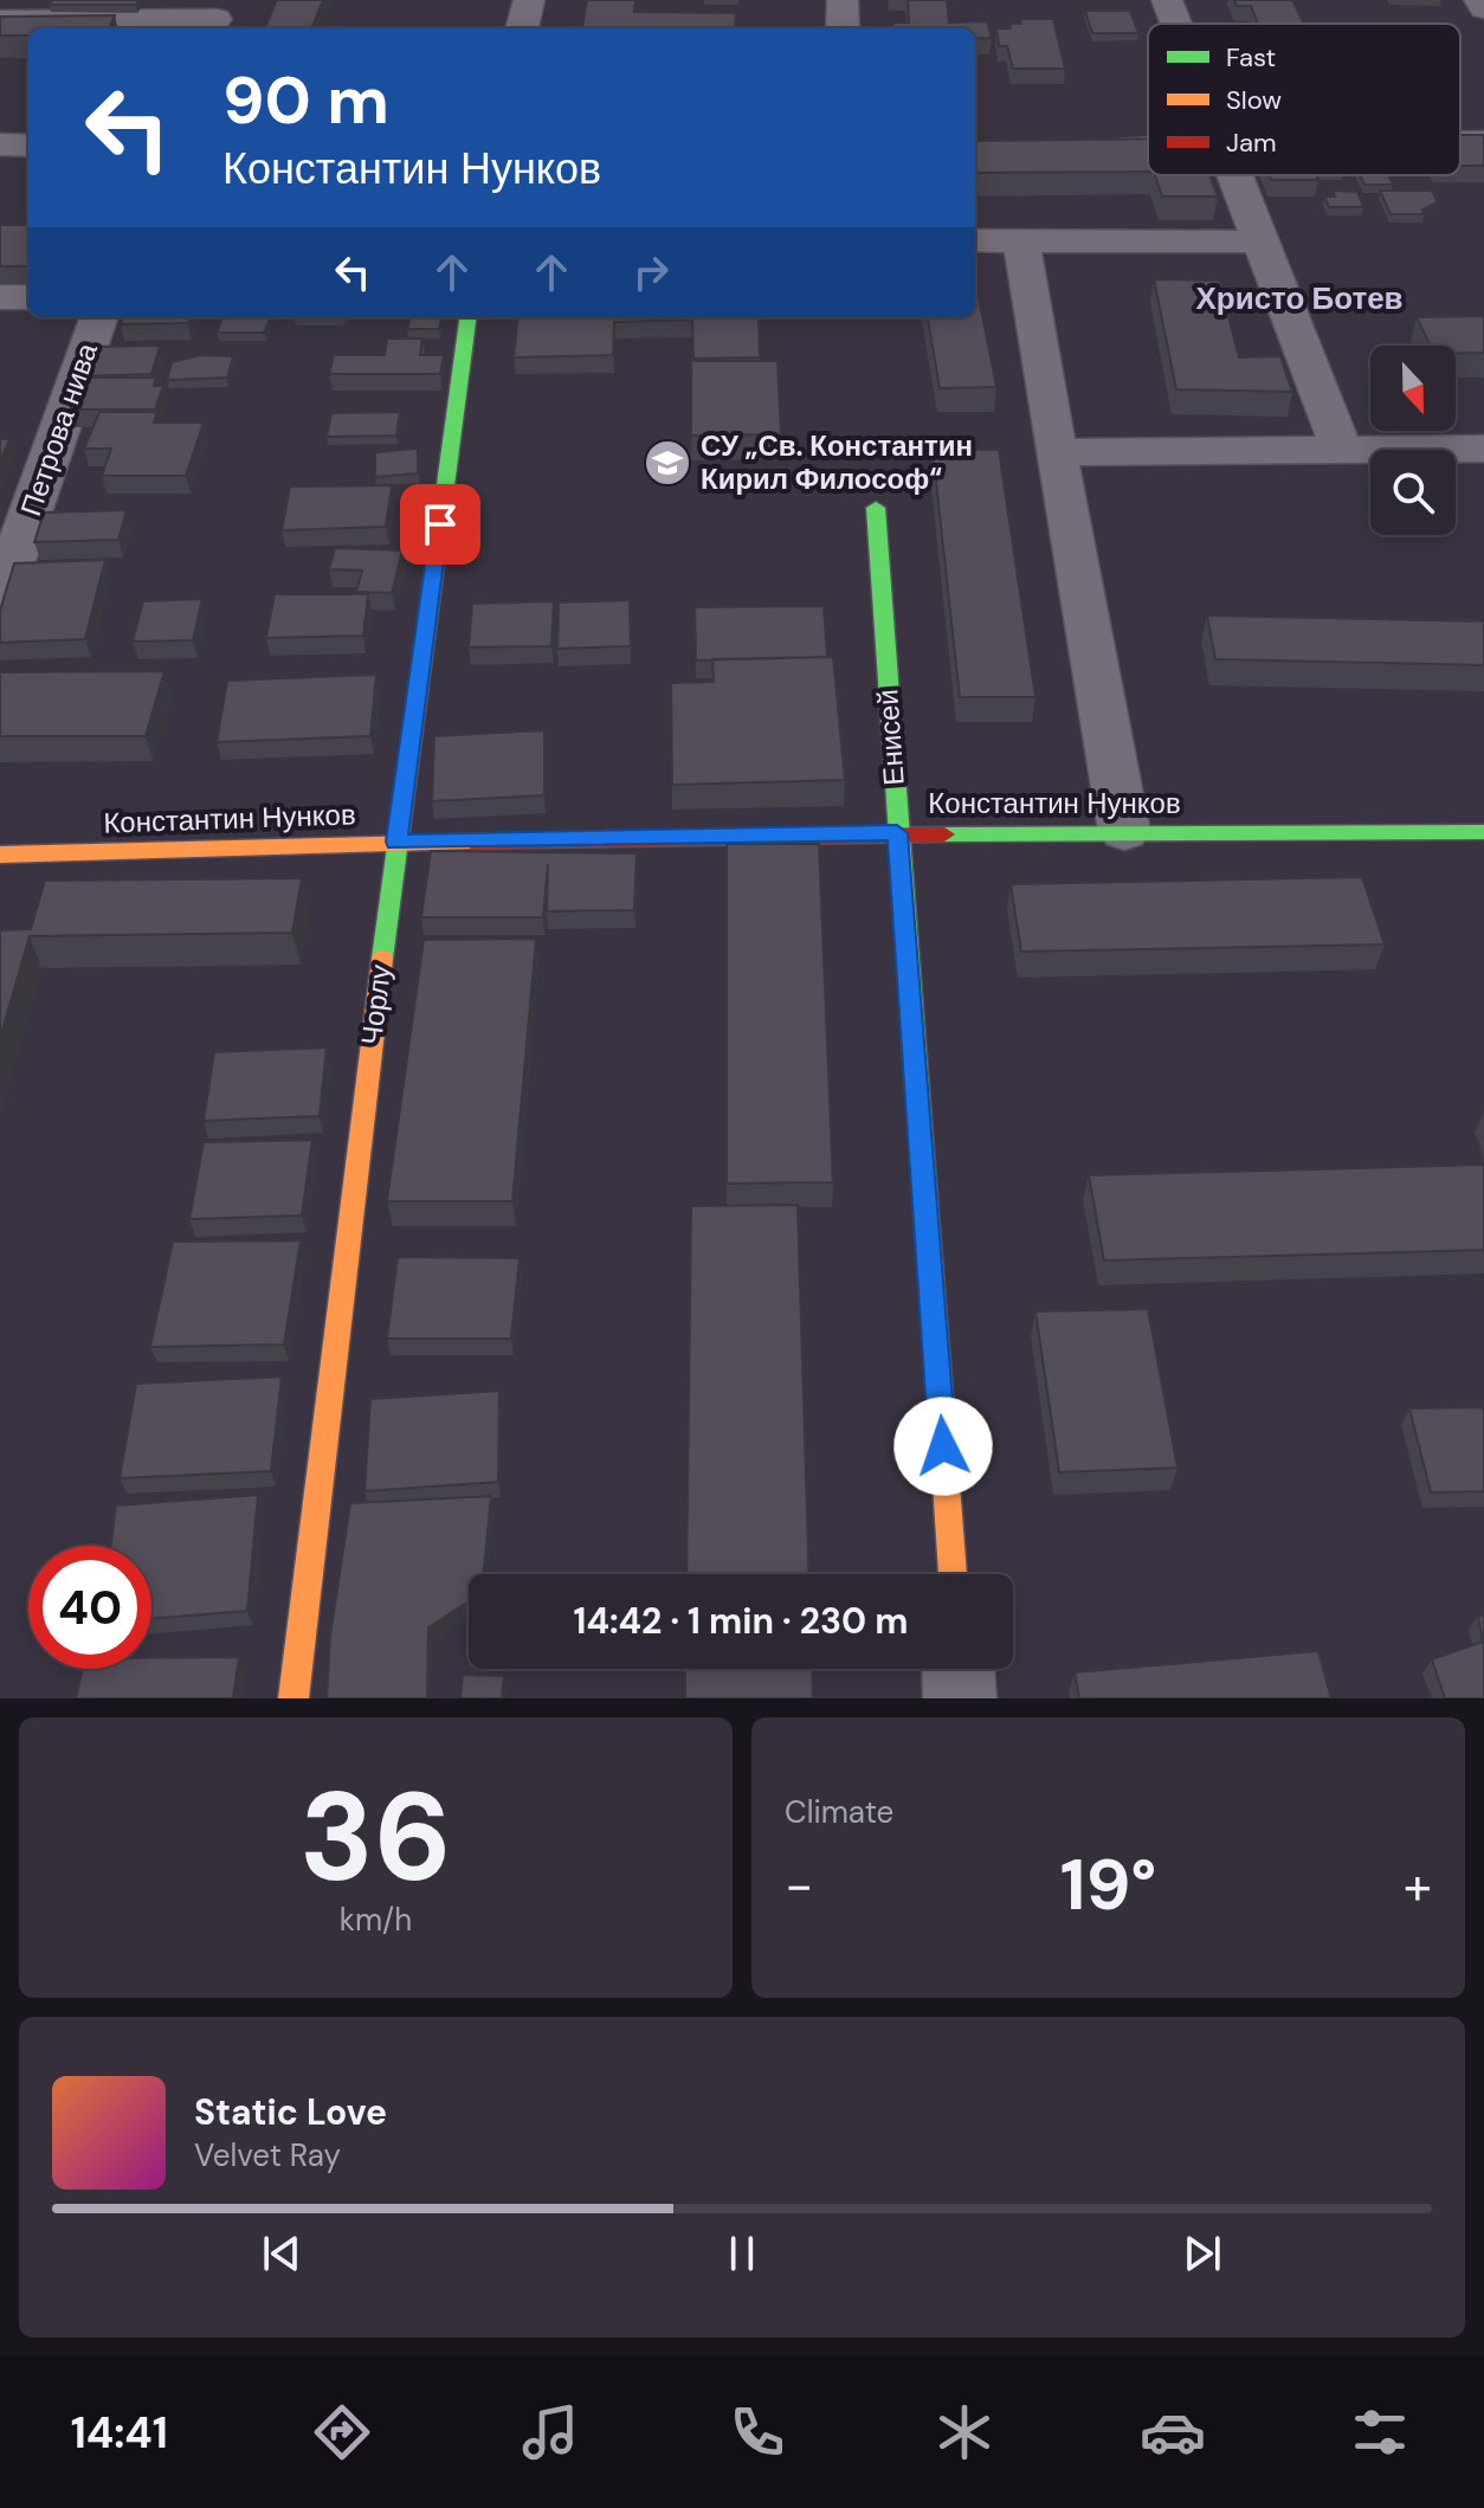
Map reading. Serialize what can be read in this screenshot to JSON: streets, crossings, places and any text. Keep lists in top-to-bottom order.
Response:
{
  "streets": {
    "street": [
      "Петрова нива",
      "Енисей",
      "Константин Нунков",
      "Чорлу"
    ]
  },
  "crossings": [
    ["Енисей", "Константин Нунков"],
    ["Константин Нунков", "Чорлу"]
  ],
  "districts": ["Христо Ботев"],
  "places": {
    "school or university": ["СУ „Св. Константин Кирил Философ“"]
  },
  "legend": ["Fast", "Slow", "Jam"],
  "north": "bottom",
  "page": {
    "turn": ["90 m", "Константин Нунков"],
    "limit": "40",
    "trip": "14:42 · 1 min · 230 m",
    "tile": [
      ["36", "km/h"],
      "Climate"
    ],
    "heat": ["−", "19°", "+"],
    "song": ["Static Love", "Velvet Ray"],
    "tabs": "14:41"
  }
}
